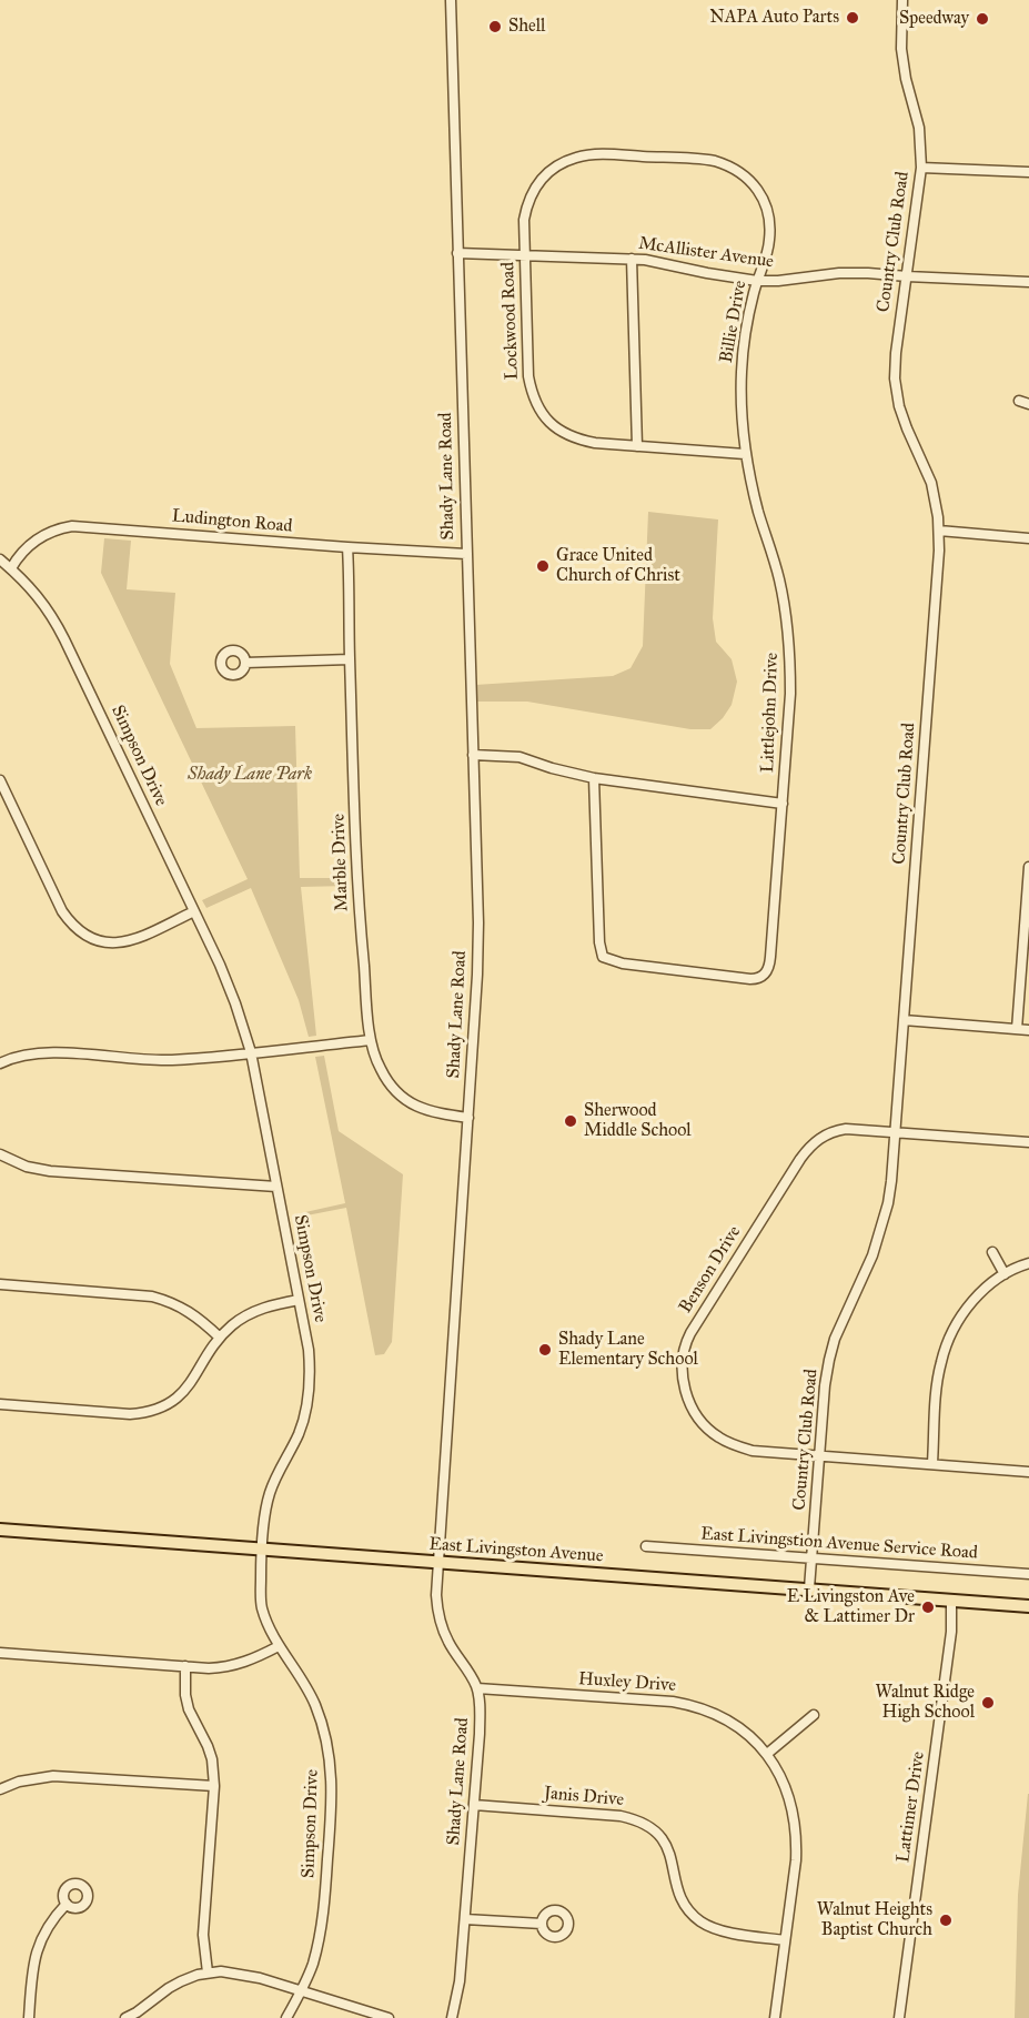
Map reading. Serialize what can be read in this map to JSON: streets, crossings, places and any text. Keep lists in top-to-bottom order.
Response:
{
  "streets": {
    "main road": ["East Livingston Avenue"],
    "street": [
      "Country Club Road",
      "McAllister Avenue",
      "Lockwood Road",
      "Billie Drive",
      "Shady Lane Road",
      "Ludington Road",
      "Littlejohn Drive",
      "Simpson Drive",
      "Marble Drive",
      "Benson Drive",
      "East Livingstion Avenue Service Road",
      "Huxley Drive",
      "Janis Drive",
      "Lattimer Drive"
    ]
  },
  "crossings": [
    ["Country Club Road", "McAllister Avenue"],
    ["Country Club Road", "Benson Drive"],
    ["Country Club Road", "East Livingstion Avenue Service Road"],
    ["Country Club Road", "East Livingston Avenue"],
    ["McAllister Avenue", "Lockwood Road"],
    ["McAllister Avenue", "Billie Drive"],
    ["McAllister Avenue", "Shady Lane Road"],
    ["Lockwood Road", "Billie Drive"],
    ["Lockwood Road", "Littlejohn Drive"],
    ["Billie Drive", "Littlejohn Drive"],
    ["Shady Lane Road", "Ludington Road"],
    ["Shady Lane Road", "Marble Drive"],
    ["Shady Lane Road", "East Livingston Avenue"],
    ["Shady Lane Road", "Huxley Drive"],
    ["Shady Lane Road", "Janis Drive"],
    ["Ludington Road", "Simpson Drive"],
    ["Ludington Road", "Marble Drive"],
    ["Simpson Drive", "East Livingston Avenue"],
    ["East Livingston Avenue", "Lattimer Drive"],
    ["Huxley Drive", "Janis Drive"]
  ],
  "parks": ["Shady Lane Park"],
  "places": [
    "NAPA Auto Parts",
    "Speedway",
    "Shell",
    "Grace United Church of Christ",
    "Sherwood Middle School",
    "Shady Lane Elementary School",
    "E Livingston Ave & Lattimer Dr",
    "Walnut Ridge High School",
    "Walnut Heights Baptist Church"
  ]
}
